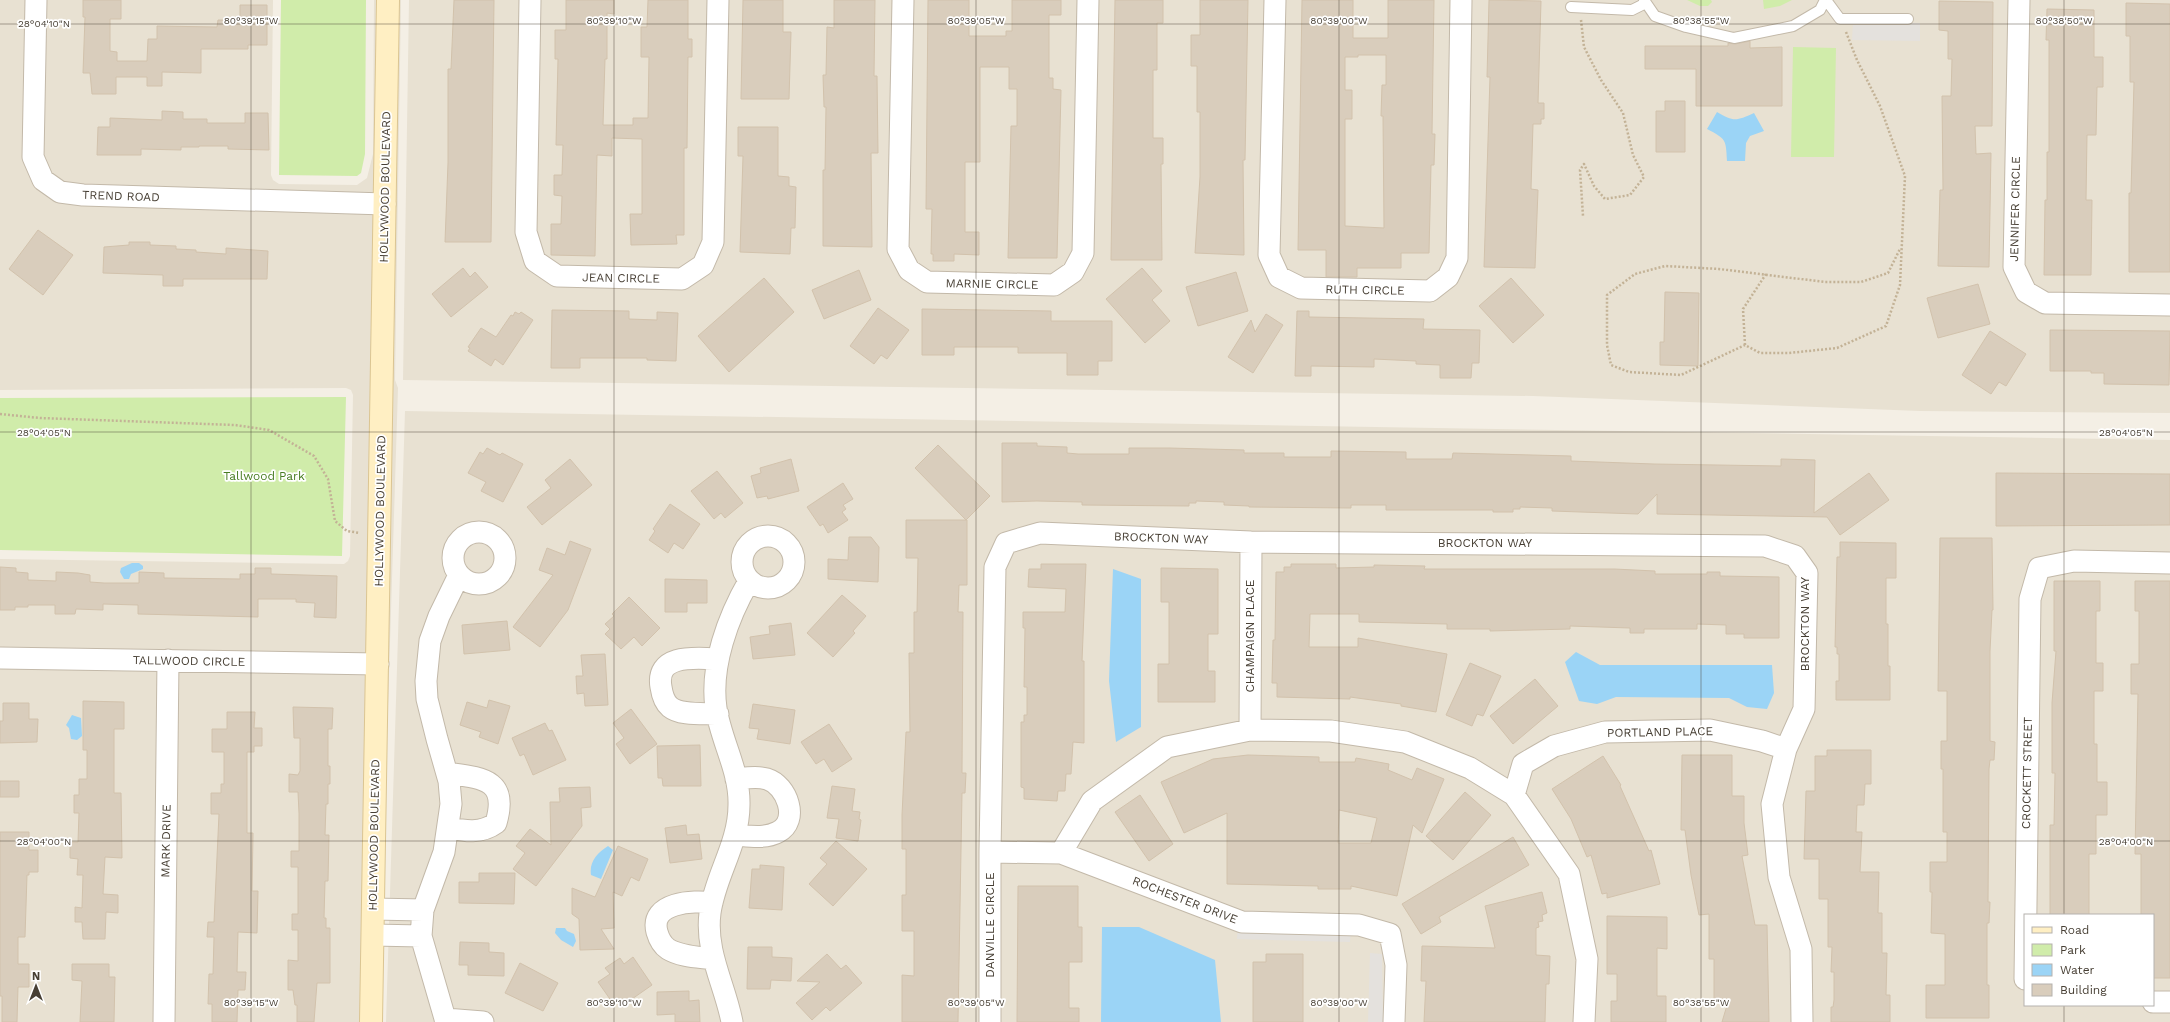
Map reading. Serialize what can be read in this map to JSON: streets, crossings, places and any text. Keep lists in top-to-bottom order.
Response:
{
  "streets": {
    "street": [
      "HOLLYWOOD BOULEVARD",
      "TREND ROAD",
      "JENNIFER CIRCLE",
      "JEAN CIRCLE",
      "MARNIE CIRCLE",
      "RUTH CIRCLE",
      "BROCKTON WAY",
      "CHAMPAIGN PLACE",
      "TALLWOOD CIRCLE",
      "PORTLAND PLACE",
      "CROCKETT STREET",
      "MARK DRIVE",
      "ROCHESTER DRIVE",
      "DANVILLE CIRCLE"
    ]
  },
  "crossings": [
    ["HOLLYWOOD BOULEVARD", "TREND ROAD"],
    ["HOLLYWOOD BOULEVARD", "TALLWOOD CIRCLE"],
    ["BROCKTON WAY", "CHAMPAIGN PLACE"],
    ["BROCKTON WAY", "PORTLAND PLACE"],
    ["BROCKTON WAY", "ROCHESTER DRIVE"],
    ["BROCKTON WAY", "DANVILLE CIRCLE"],
    ["TALLWOOD CIRCLE", "MARK DRIVE"],
    ["ROCHESTER DRIVE", "DANVILLE CIRCLE"]
  ],
  "parks": ["Tallwood Park"],
  "legend": [
    "Road",
    "Park",
    "Water",
    "Building"
  ],
  "north": "top",
  "coordinates": [
    "80°39'15\"W",
    "80°39'10\"W",
    "80°39'05\"W",
    "80°39'00\"W",
    "80°38'55\"W",
    "80°38'50\"W",
    "28°04'10\"N",
    "28°04'05\"N",
    "28°04'00\"N"
  ]
}
